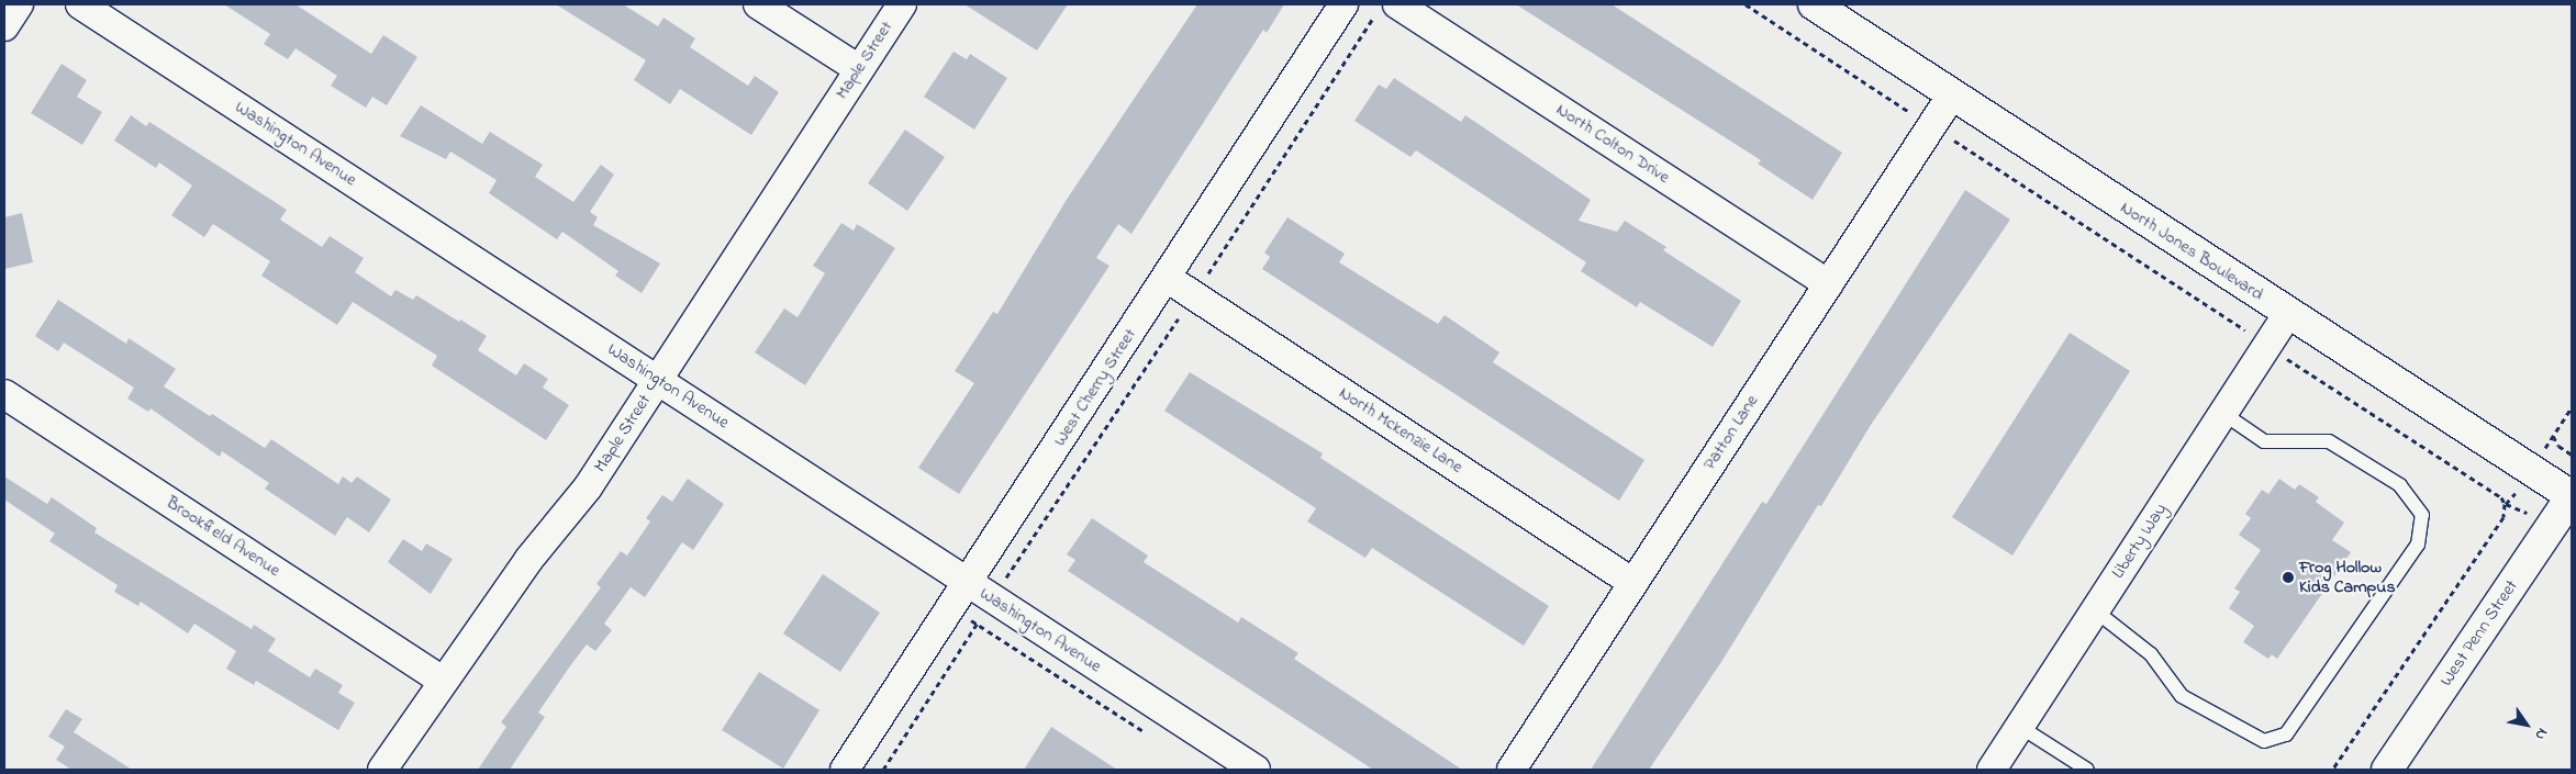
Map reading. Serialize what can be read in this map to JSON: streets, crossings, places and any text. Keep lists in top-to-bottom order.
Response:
{
  "streets": {
    "street": [
      "Maple Street",
      "Washington Avenue",
      "North Colton Drive",
      "North Jones Boulevard",
      "West Cherry Street",
      "North Mckenzie Lane",
      "Patton Lane",
      "Brookfield Avenue",
      "Liberty Way",
      "West Penn Street"
    ]
  },
  "crossings": [
    ["Maple Street", "Washington Avenue"],
    ["Maple Street", "Brookfield Avenue"],
    ["Washington Avenue", "West Cherry Street"],
    ["North Colton Drive", "Patton Lane"],
    ["North Jones Boulevard", "Patton Lane"],
    ["North Jones Boulevard", "Liberty Way"],
    ["North Jones Boulevard", "West Penn Street"],
    ["West Cherry Street", "North Mckenzie Lane"],
    ["North Mckenzie Lane", "Patton Lane"]
  ],
  "places": ["Frog Hollow Kids Campus"],
  "north": "bottom right"
}
